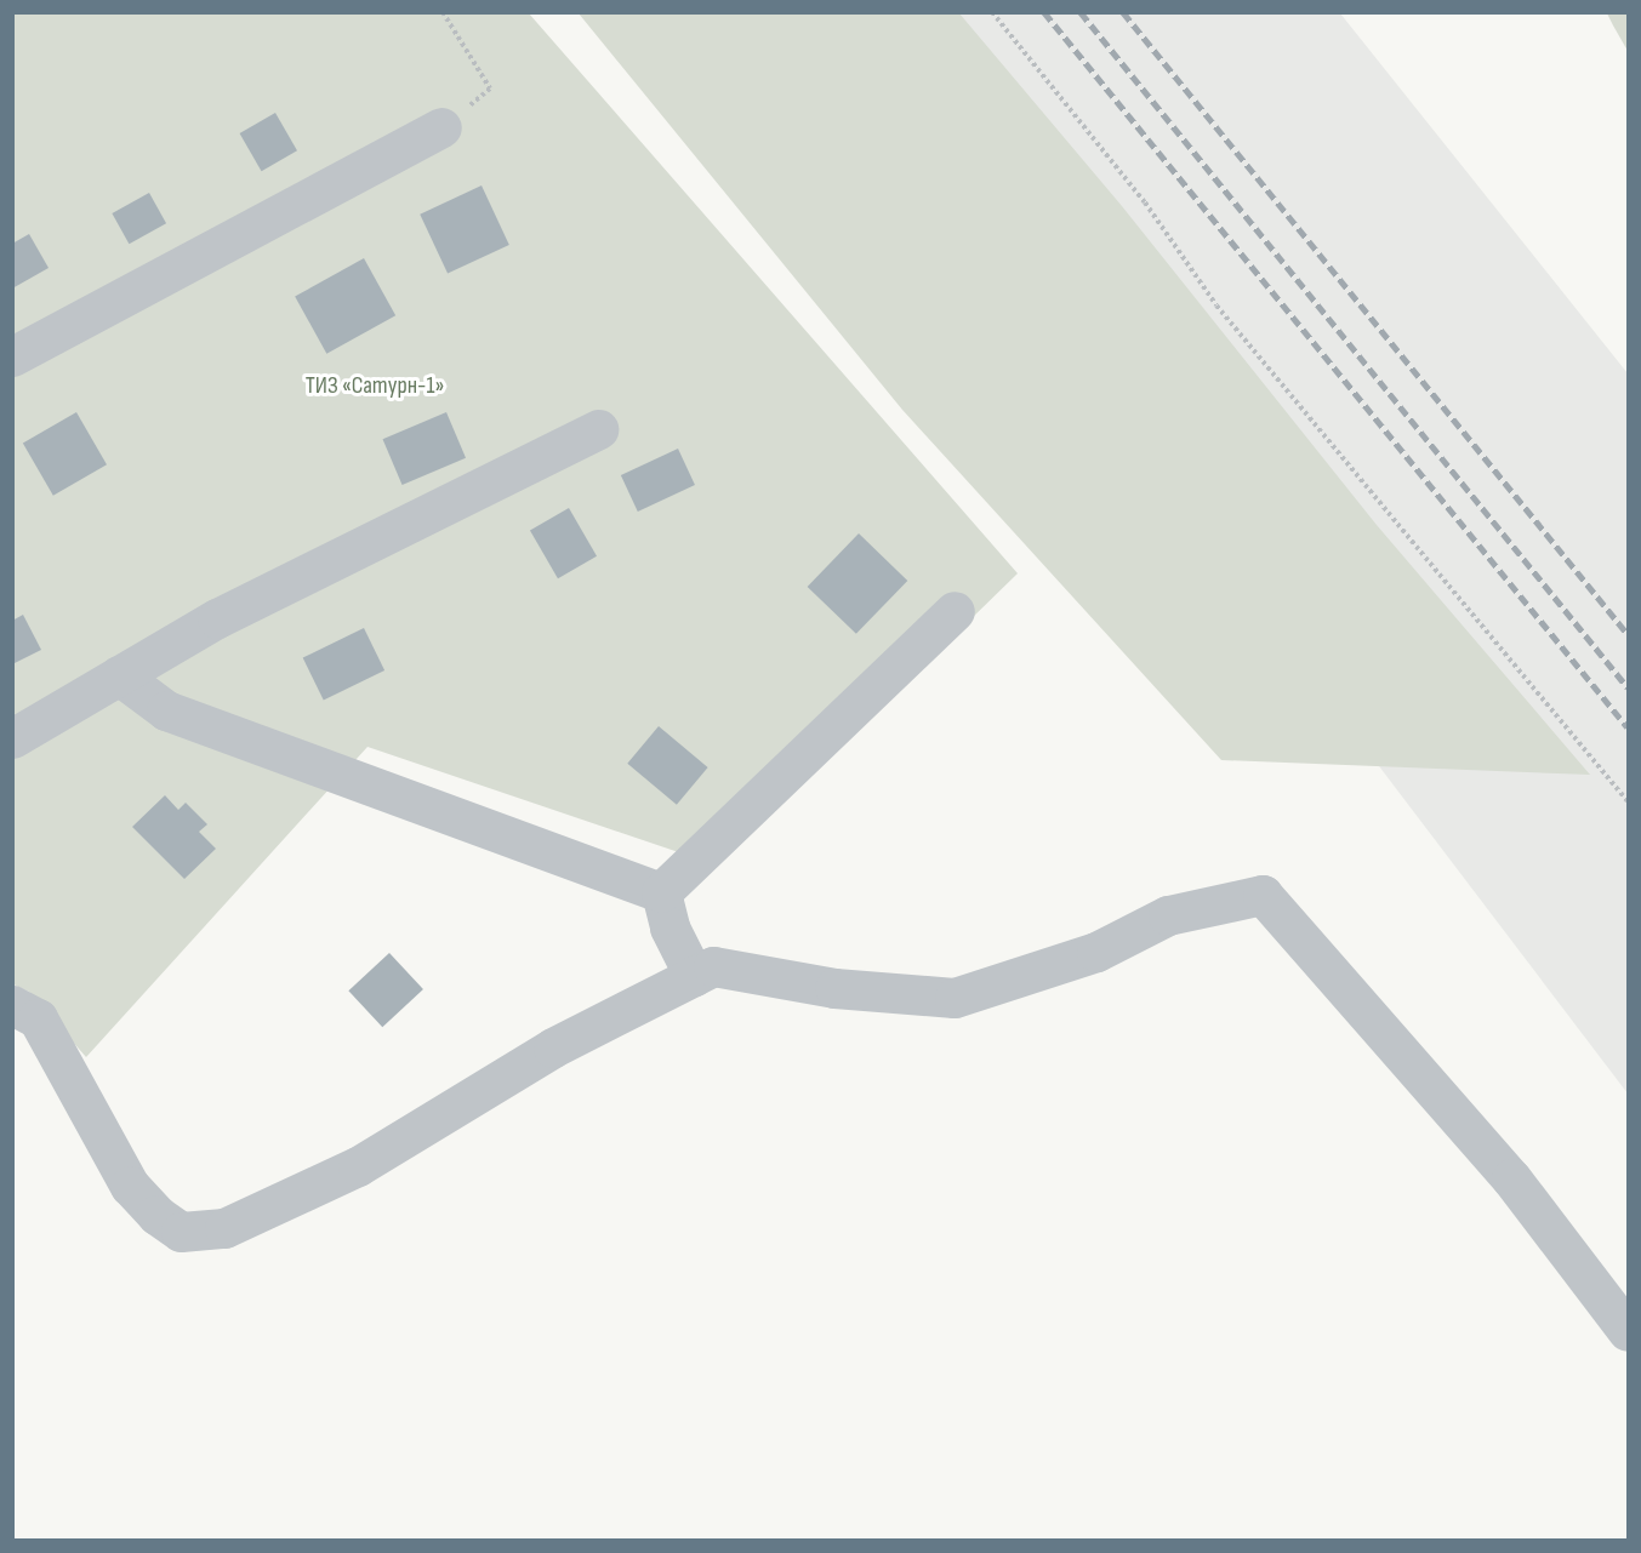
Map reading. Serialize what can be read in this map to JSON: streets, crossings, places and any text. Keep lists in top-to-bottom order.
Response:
{
  "parks": ["ТИЗ «Сатурн-1»"]
}
